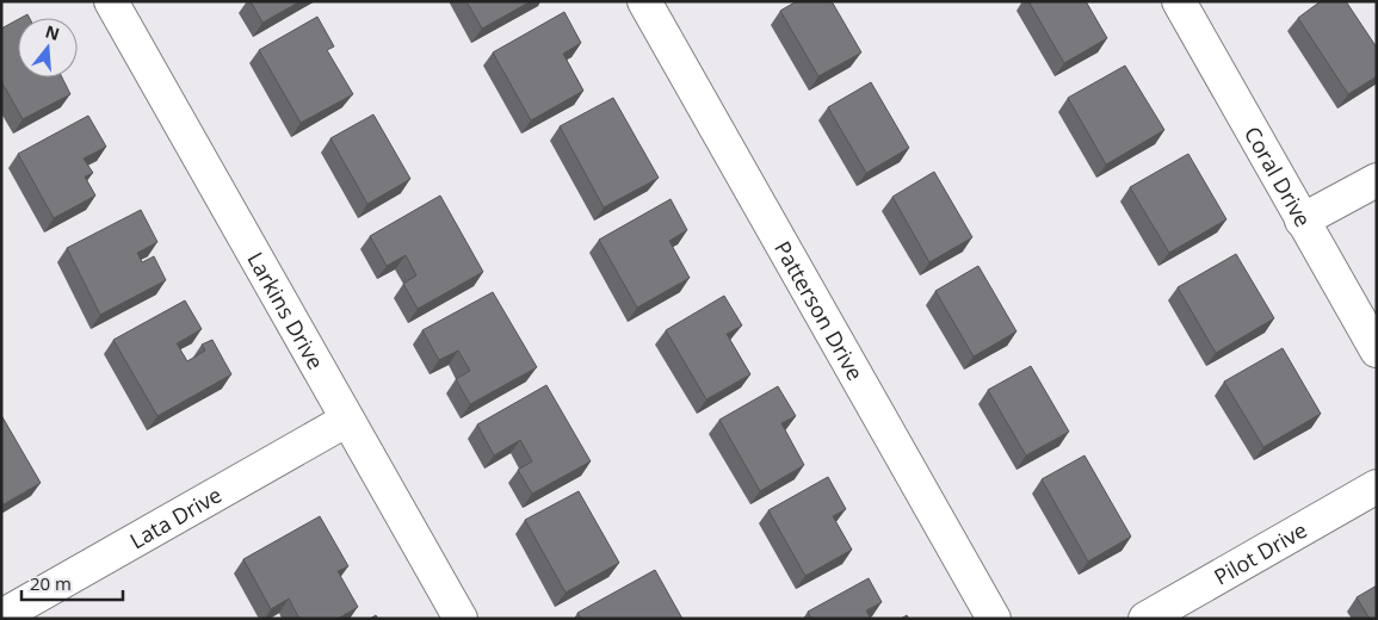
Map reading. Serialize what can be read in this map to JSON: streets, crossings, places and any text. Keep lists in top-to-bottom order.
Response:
{
  "streets": {
    "street": [
      "Coral Drive",
      "Larkins Drive",
      "Patterson Drive",
      "Lata Drive",
      "Pilot Drive"
    ]
  },
  "crossings": [
    ["Larkins Drive", "Lata Drive"]
  ],
  "scale_bar": "20 m",
  "north": "top"
}
